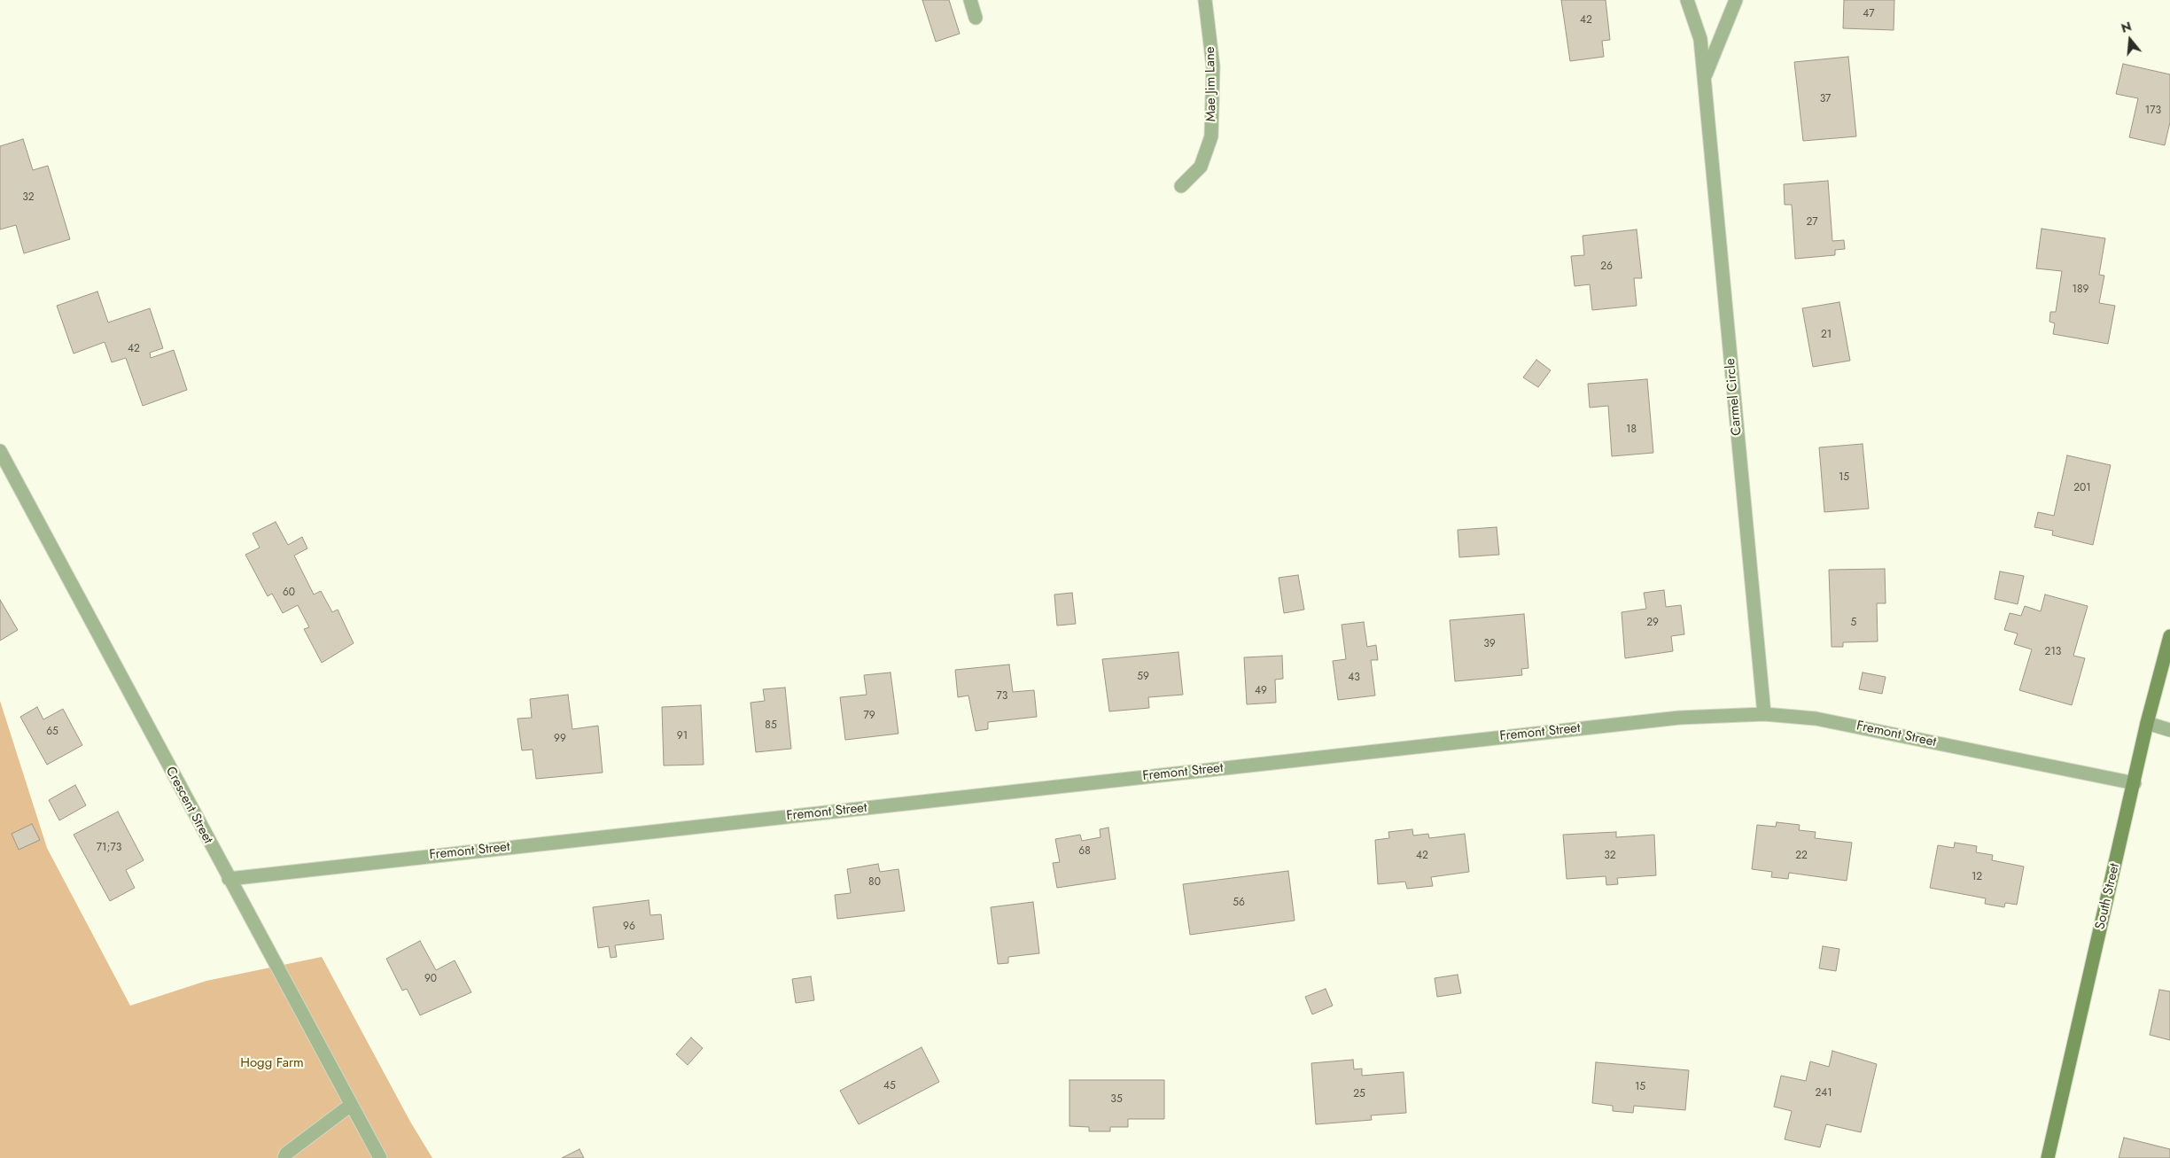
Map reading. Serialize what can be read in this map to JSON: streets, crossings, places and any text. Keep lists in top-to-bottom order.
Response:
{
  "streets": {
    "street": [
      "Mae Jim Lane",
      "Carmel Circle",
      "Fremont Street",
      "Crescent Street",
      "South Street"
    ]
  },
  "crossings": [
    ["Carmel Circle", "Fremont Street"],
    ["Fremont Street", "Crescent Street"],
    ["Fremont Street", "South Street"]
  ],
  "parks": ["Hogg Farm"],
  "house_numbers": [
    "47",
    "42",
    "37",
    "173",
    "32",
    "27",
    "26",
    "189",
    "21",
    "42",
    "18",
    "15",
    "201",
    "60",
    "29",
    "5",
    "39",
    "213",
    "59",
    "43",
    "49",
    "73",
    "79",
    "85",
    "65",
    "91",
    "99",
    "71;73",
    "68",
    "42",
    "32",
    "22",
    "12",
    "80",
    "56",
    "96",
    "90",
    "45",
    "15",
    "241",
    "25",
    "35"
  ],
  "north": "top"
}
